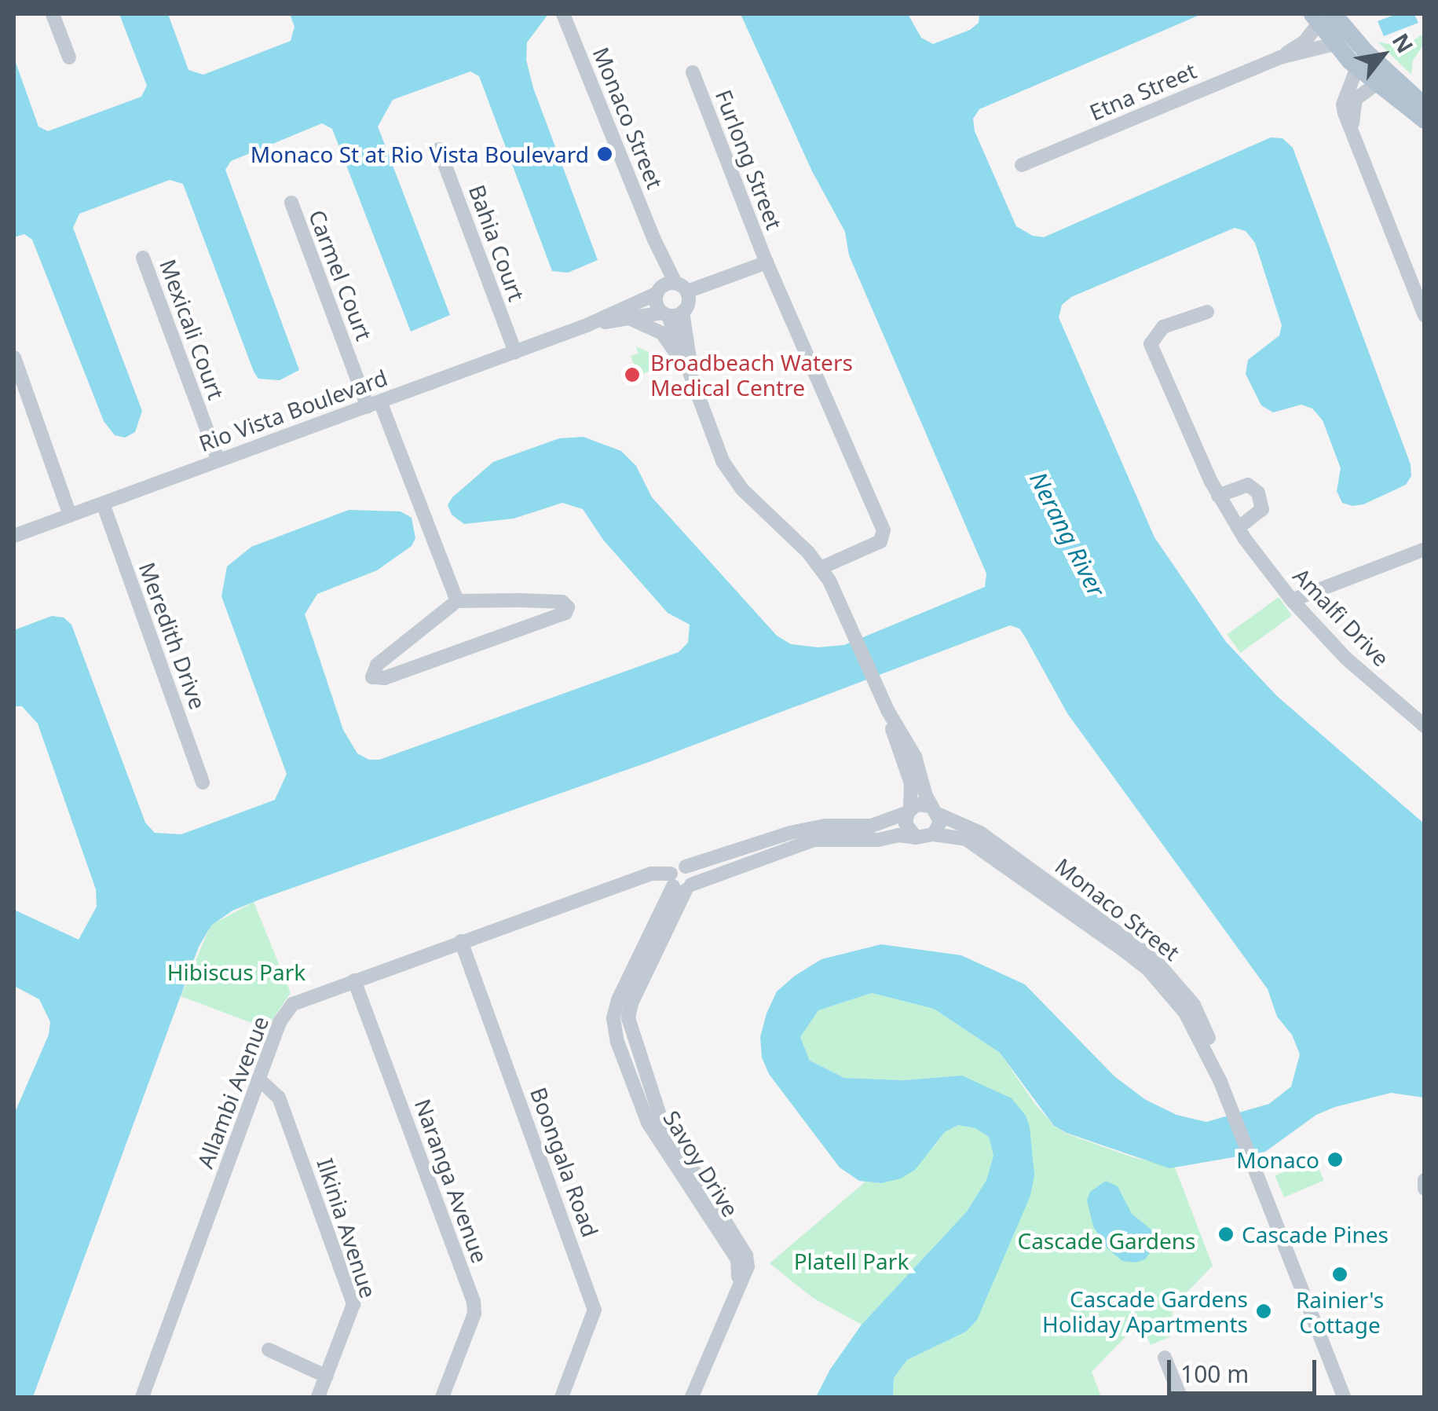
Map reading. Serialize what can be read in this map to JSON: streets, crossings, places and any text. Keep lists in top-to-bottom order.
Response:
{
  "streets": {
    "street": [
      "Etna Street",
      "Monaco Street",
      "Furlong Street",
      "Bahia Court",
      "Carmel Court",
      "Mexicali Court",
      "Rio Vista Boulevard",
      "Amalfi Drive",
      "Meredith Drive",
      "Allambi Avenue",
      "Boongala Road",
      "Savoy Drive",
      "Naranga Avenue",
      "Ilkinia Avenue"
    ]
  },
  "crossings": [
    ["Monaco Street", "Rio Vista Boulevard"],
    ["Furlong Street", "Rio Vista Boulevard"],
    ["Bahia Court", "Rio Vista Boulevard"],
    ["Carmel Court", "Rio Vista Boulevard"],
    ["Mexicali Court", "Rio Vista Boulevard"],
    ["Rio Vista Boulevard", "Meredith Drive"],
    ["Allambi Avenue", "Boongala Road"],
    ["Allambi Avenue", "Savoy Drive"],
    ["Allambi Avenue", "Naranga Avenue"],
    ["Allambi Avenue", "Ilkinia Avenue"]
  ],
  "water": ["Nerang River"],
  "parks": ["Hibiscus Park", "Cascade Gardens", "Platell Park"],
  "places": [
    "Monaco St at Rio Vista Boulevard",
    "Broadbeach Waters Medical Centre",
    "Monaco",
    "Cascade Pines",
    "Rainier's Cottage",
    "Cascade Gardens Holiday Apartments"
  ],
  "scale_bar": "100 m",
  "north": "top right"
}
